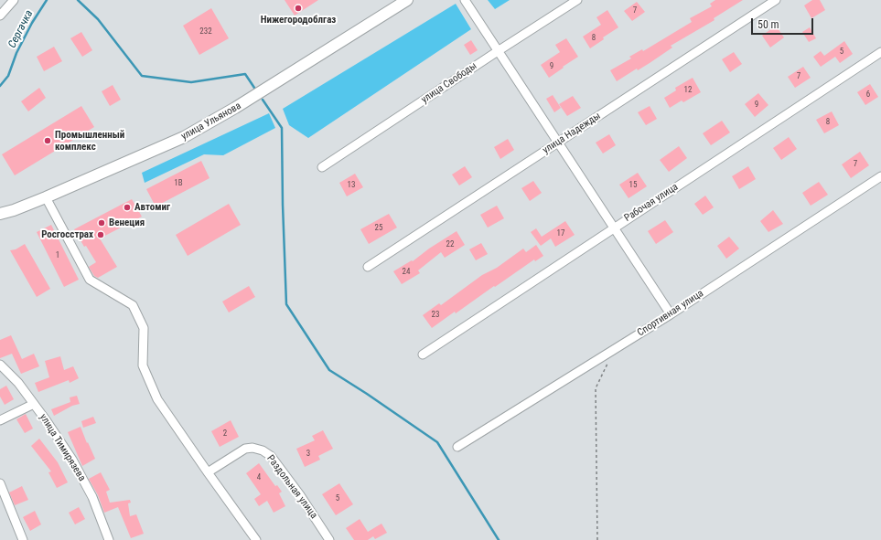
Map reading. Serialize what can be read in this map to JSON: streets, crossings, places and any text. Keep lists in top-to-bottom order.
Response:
{
  "streets": {
    "main road": ["улица Ульянова"],
    "street": [
      "улица Свободы",
      "улица Надежды",
      "Рабочая улица",
      "Спортивная улица",
      "улица Тимирязева",
      "Раздольная улица"
    ]
  },
  "water": ["Сергачка"],
  "places": [
    "Нижегородоблгаз",
    "Промышленный комплекс",
    "Автомиг",
    "Венеция",
    "Росгосстрах"
  ],
  "house_numbers": [
    "7",
    "232",
    "8",
    "5",
    "9",
    "7",
    "12",
    "6",
    "9",
    "8",
    "7",
    "1В",
    "13",
    "15",
    "25",
    "17",
    "22",
    "1",
    "24",
    "23",
    "2",
    "3",
    "4",
    "5"
  ],
  "scale_bar": "50 m"
}
